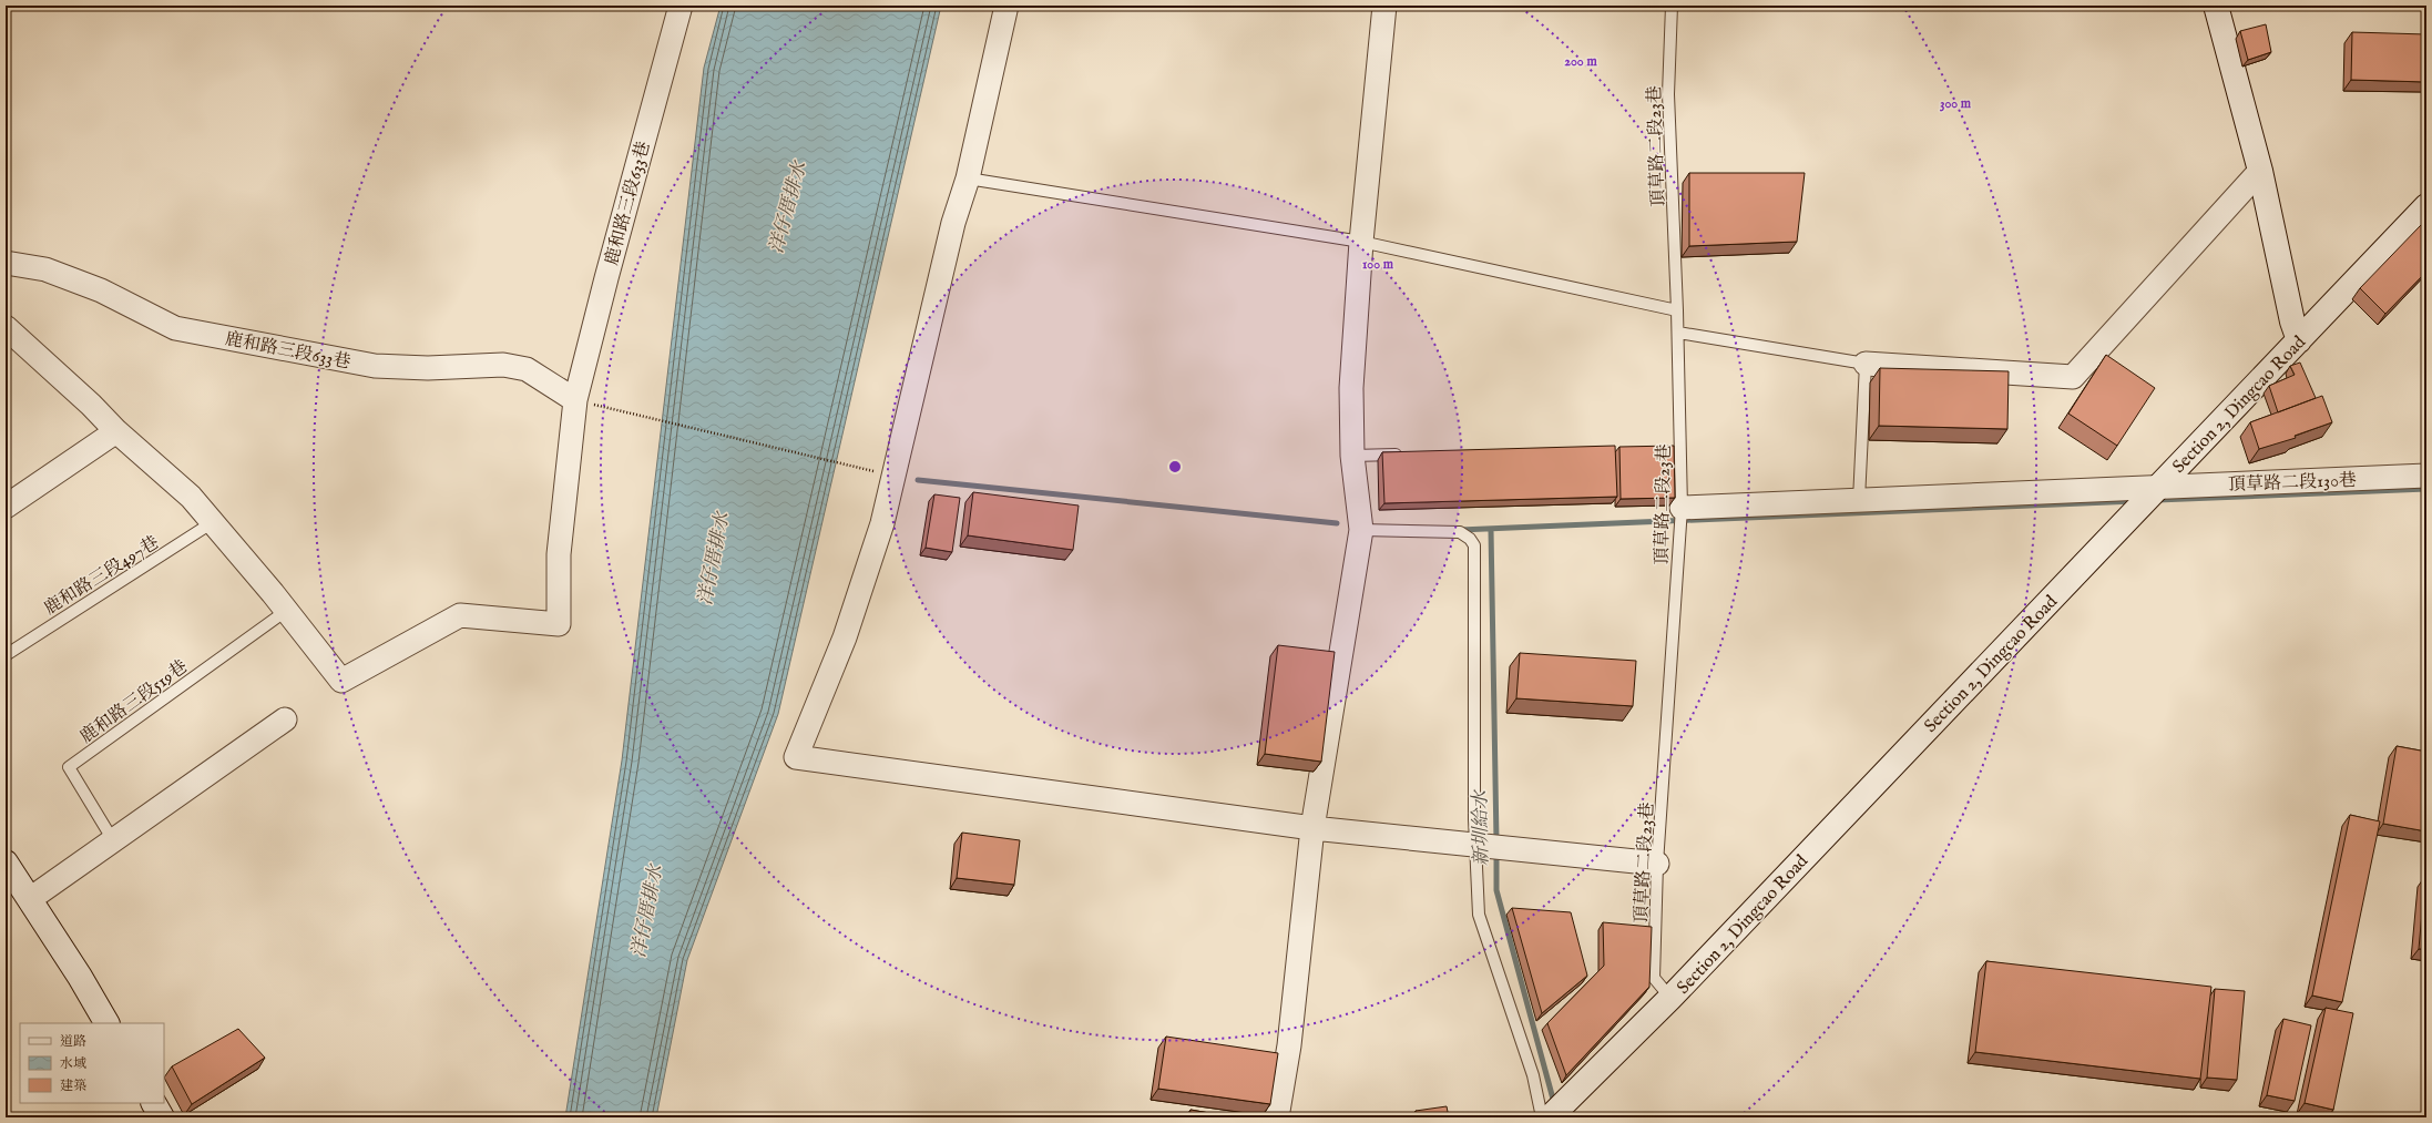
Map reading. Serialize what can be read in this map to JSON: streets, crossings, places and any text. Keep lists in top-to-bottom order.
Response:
{
  "streets": {
    "street": ["鹿和路三段633巷", "Section 2, Dingcao Road", "頂草路二段130巷"],
    "lane": ["頂草路二段23巷", "鹿和路三段497巷", "鹿和路三段519巷"]
  },
  "crossings": [
    ["頂草路二段23巷", "Section 2, Dingcao Road"],
    ["頂草路二段23巷", "頂草路二段130巷"],
    ["鹿和路三段633巷", "鹿和路三段519巷"],
    ["Section 2, Dingcao Road", "頂草路二段130巷"]
  ],
  "water": ["洋仔厝排水", "新圳給水"],
  "legend": ["道路", "水域", "建築"],
  "rings": ["200 m", "300 m", "100 m"]
}
